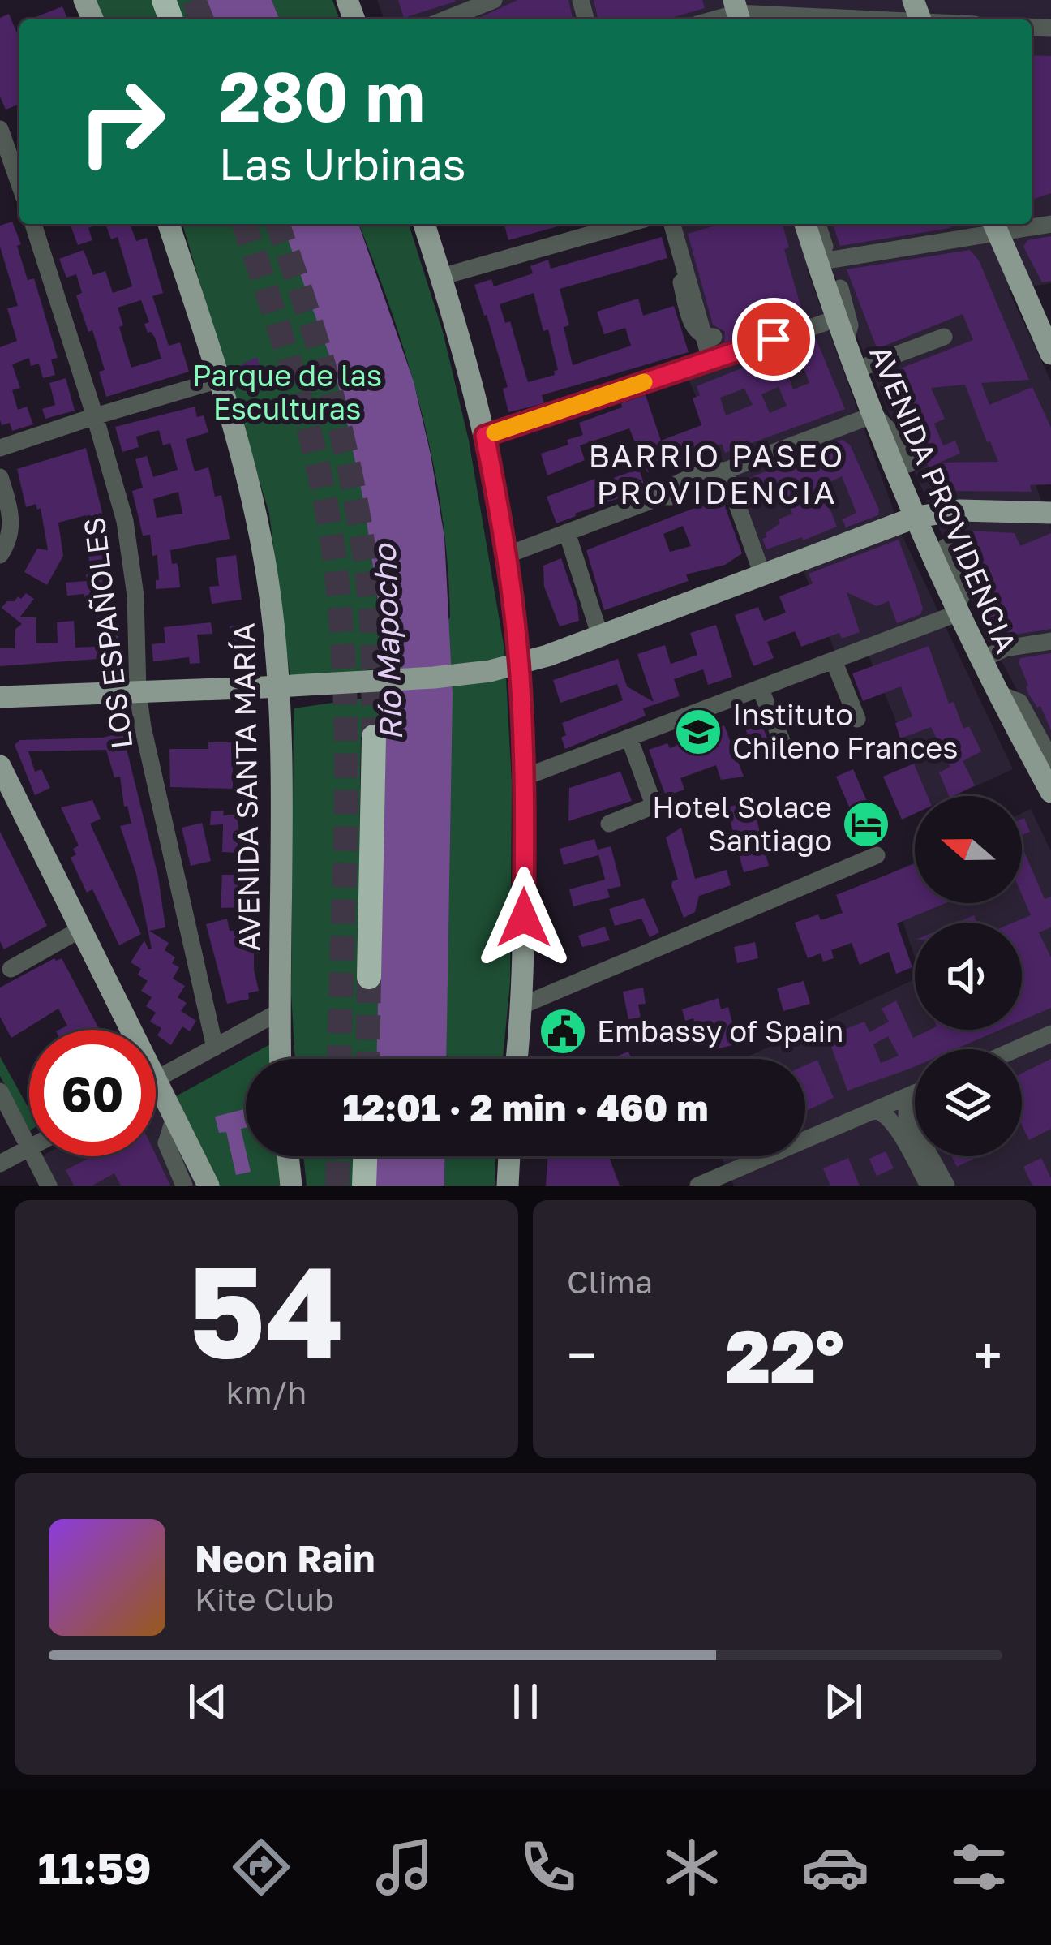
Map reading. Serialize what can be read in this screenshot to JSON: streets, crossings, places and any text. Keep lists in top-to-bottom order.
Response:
{
  "streets": {
    "main road": ["AVENIDA PROVIDENCIA", "AVENIDA SANTA MARÍA"],
    "street": ["LOS ESPAÑOLES"]
  },
  "districts": ["BARRIO PASEO PROVIDENCIA"],
  "water": ["Río Mapocho"],
  "parks": ["Parque de las Esculturas"],
  "places": {
    "school or university": ["Instituto Chileno Frances"],
    "hotel": ["Hotel Solace Santiago"],
    "public building": ["Embassy of Spain"]
  },
  "north": "left",
  "page": {
    "turn": ["280 m", "Las Urbinas"],
    "limit": "60",
    "trip": "12:01 · 2 min · 460 m",
    "tile": [
      ["54", "km/h"],
      "Clima"
    ],
    "heat": ["−", "22°", "+"],
    "song": ["Neon Rain", "Kite Club"],
    "tabs": "11:59"
  }
}
